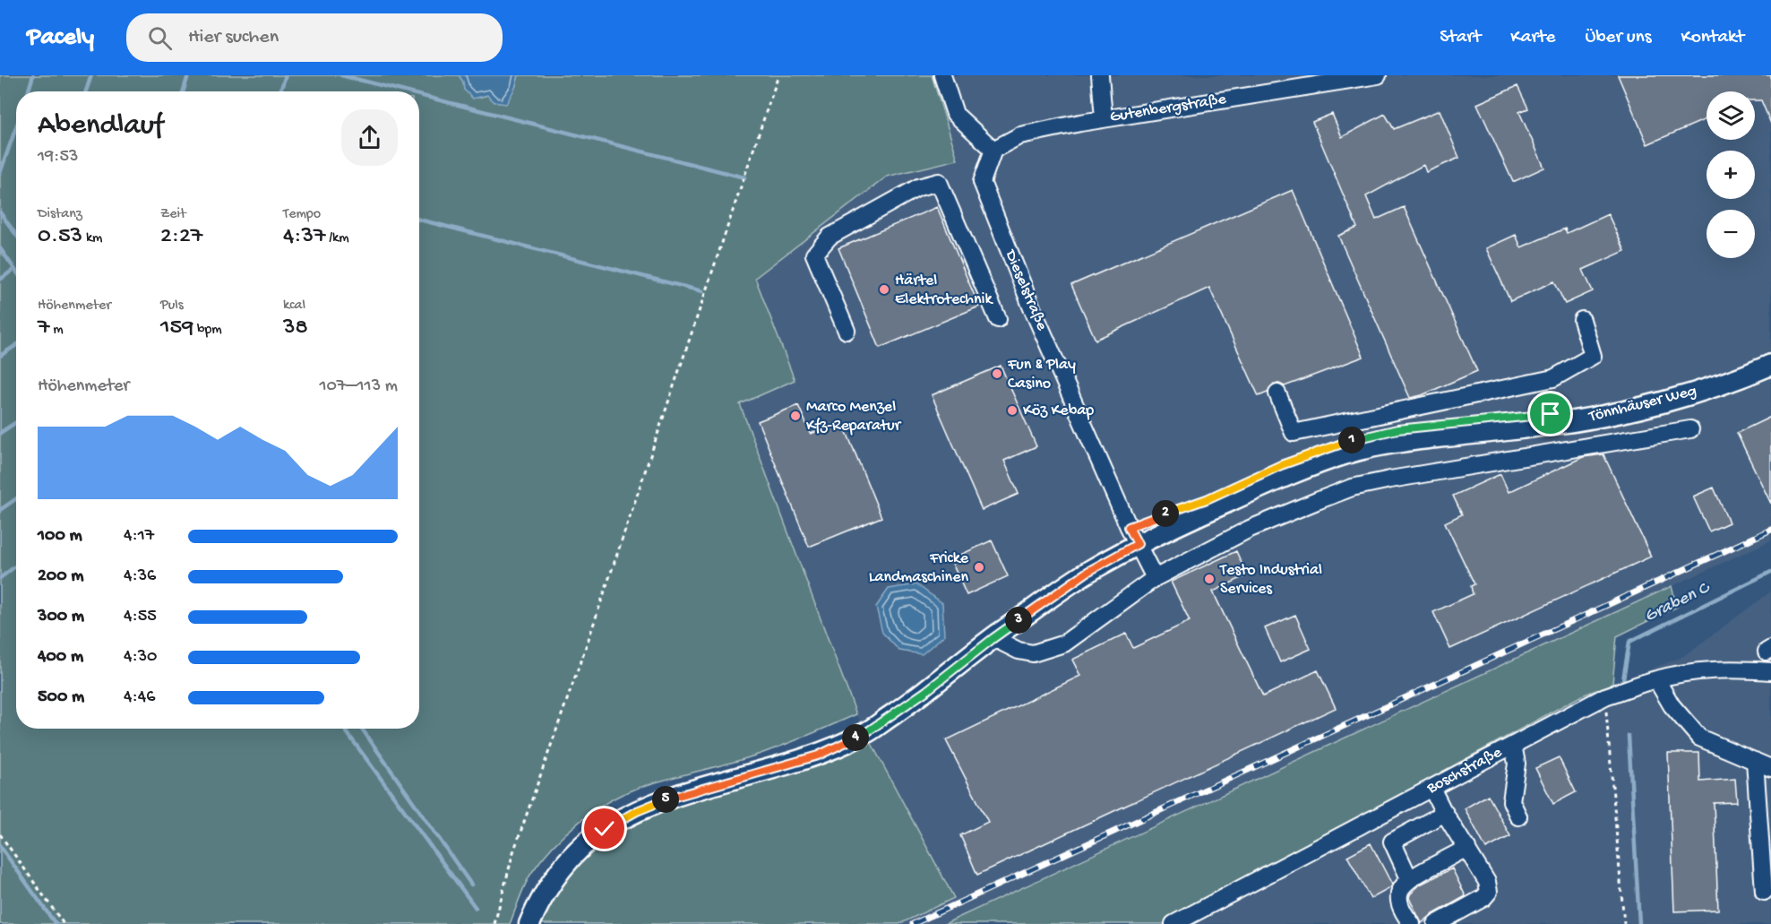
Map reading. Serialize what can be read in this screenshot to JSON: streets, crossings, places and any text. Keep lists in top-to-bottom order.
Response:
{
  "streets": {
    "main road": ["Tönnhäuser Weg"],
    "street": ["Gutenbergstraße", "Dieselstraße", "Boschstraße"]
  },
  "crossings": [
    ["Gutenbergstraße", "Dieselstraße"],
    ["Dieselstraße", "Tönnhäuser Weg"]
  ],
  "water": ["Graben C"],
  "places": [
    "Härtel Elektrotechnik",
    "Fun & Play Casino",
    "Köz Kebap",
    "Marco Menzel Kfz-Reparatur",
    "Fricke Landmaschinen",
    "Testo Industrial Services"
  ],
  "page": {
    "header": "Pacely",
    "search": "Hier suchen",
    "nav": [
      "Start",
      "Karte",
      "Über uns",
      "Kontakt"
    ],
    "map_buttons": ["+", "−"],
    "heading": ["Abendlauf", "19:53"],
    "stats": [
      ["Distanz", "0.53 km"],
      ["Zeit", "2:27"],
      ["Tempo", "4:37 /km"],
      ["Höhenmeter", "7 m"],
      ["Puls", "159 bpm"],
      ["kcal", "38"]
    ],
    "chart": ["Höhenmeter", "107–113 m"],
    "pins": [
      "1",
      "2",
      "3",
      "4",
      "5"
    ],
    "list": [
      {
        "name": "100 m",
        "note": "4:17"
      },
      {
        "name": "200 m",
        "note": "4:36"
      },
      {
        "name": "300 m",
        "note": "4:55"
      },
      {
        "name": "400 m",
        "note": "4:30"
      },
      {
        "name": "500 m",
        "note": "4:46"
      }
    ]
  }
}
